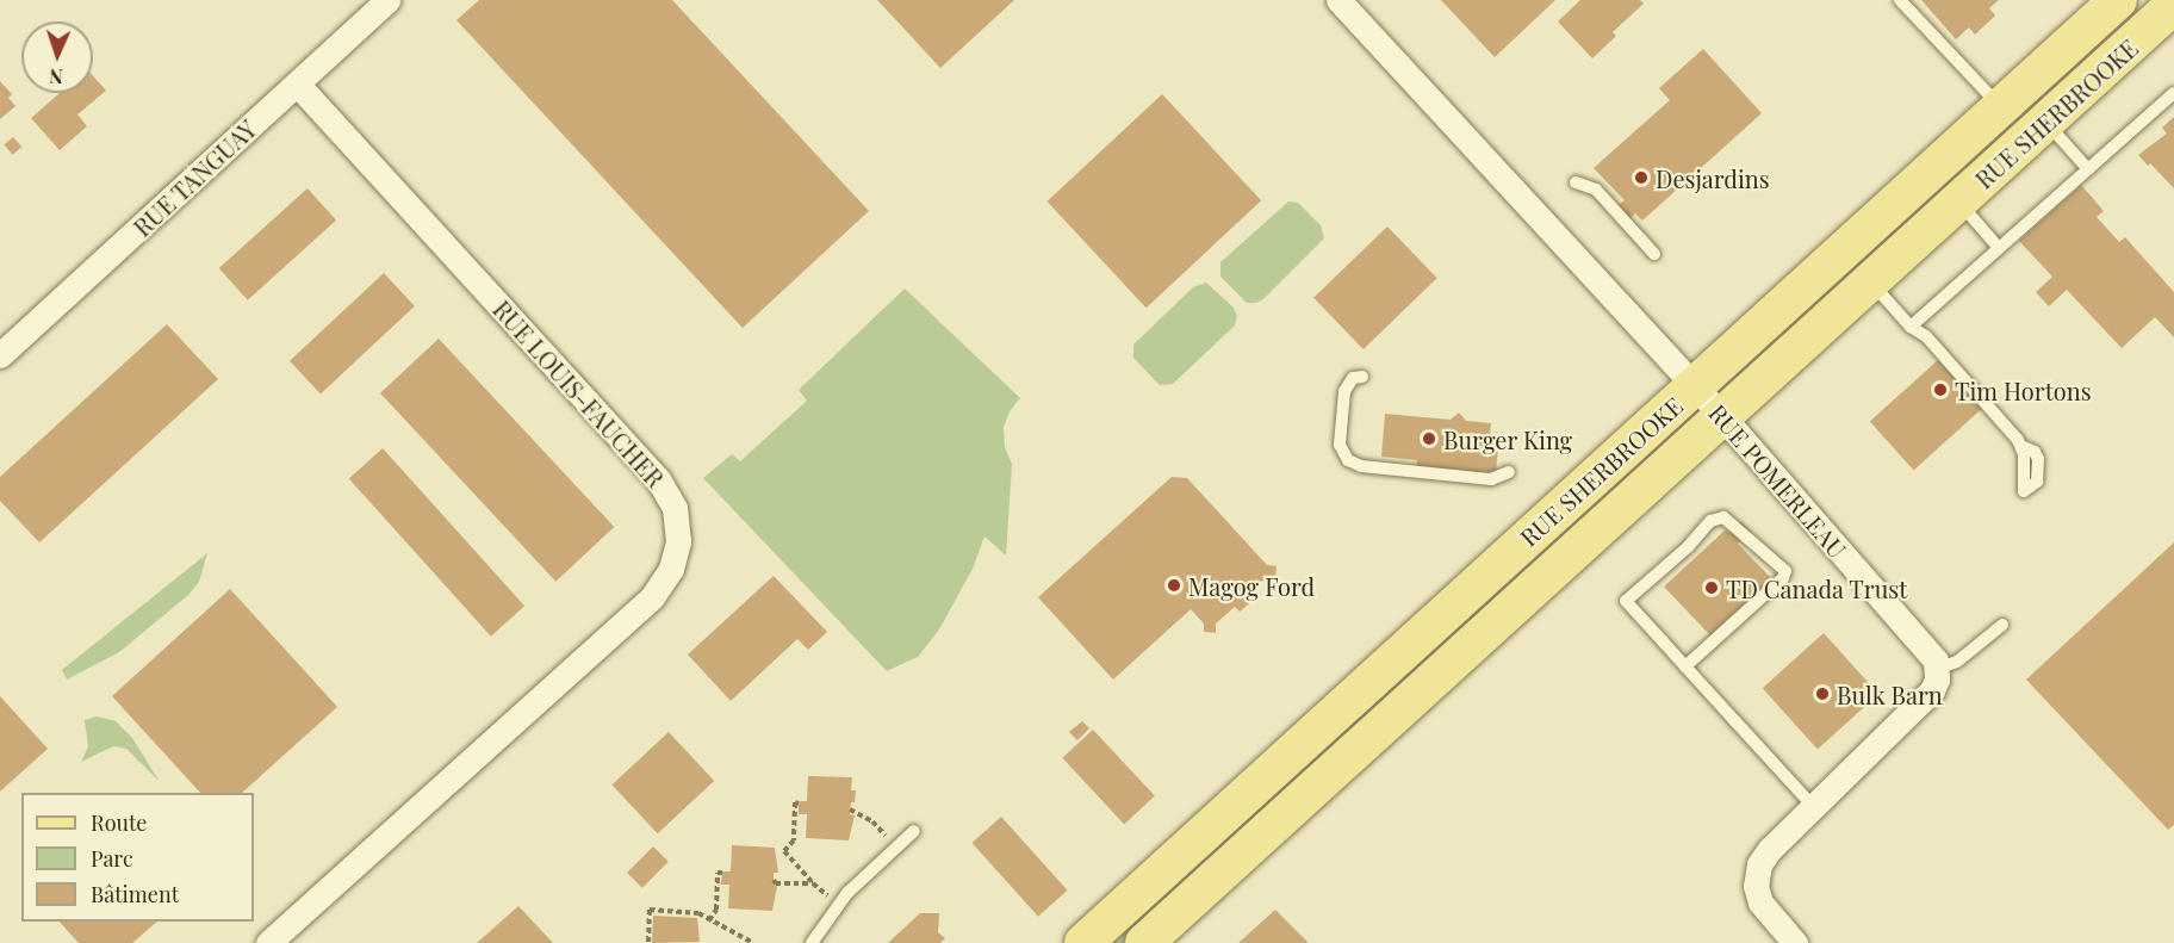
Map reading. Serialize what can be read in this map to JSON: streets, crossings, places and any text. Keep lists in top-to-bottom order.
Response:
{
  "streets": {
    "main road": ["RUE SHERBROOKE"],
    "street": ["RUE TANGUAY", "RUE LOUIS-FAUCHER", "RUE POMERLEAU"]
  },
  "crossings": [
    ["RUE SHERBROOKE", "RUE POMERLEAU"],
    ["RUE TANGUAY", "RUE LOUIS-FAUCHER"]
  ],
  "places": [
    "Desjardins",
    "Tim Hortons",
    "Burger King",
    "Magog Ford",
    "TD Canada Trust",
    "Bulk Barn"
  ],
  "legend": ["Route", "Parc", "Bâtiment"],
  "north": "bottom"
}
